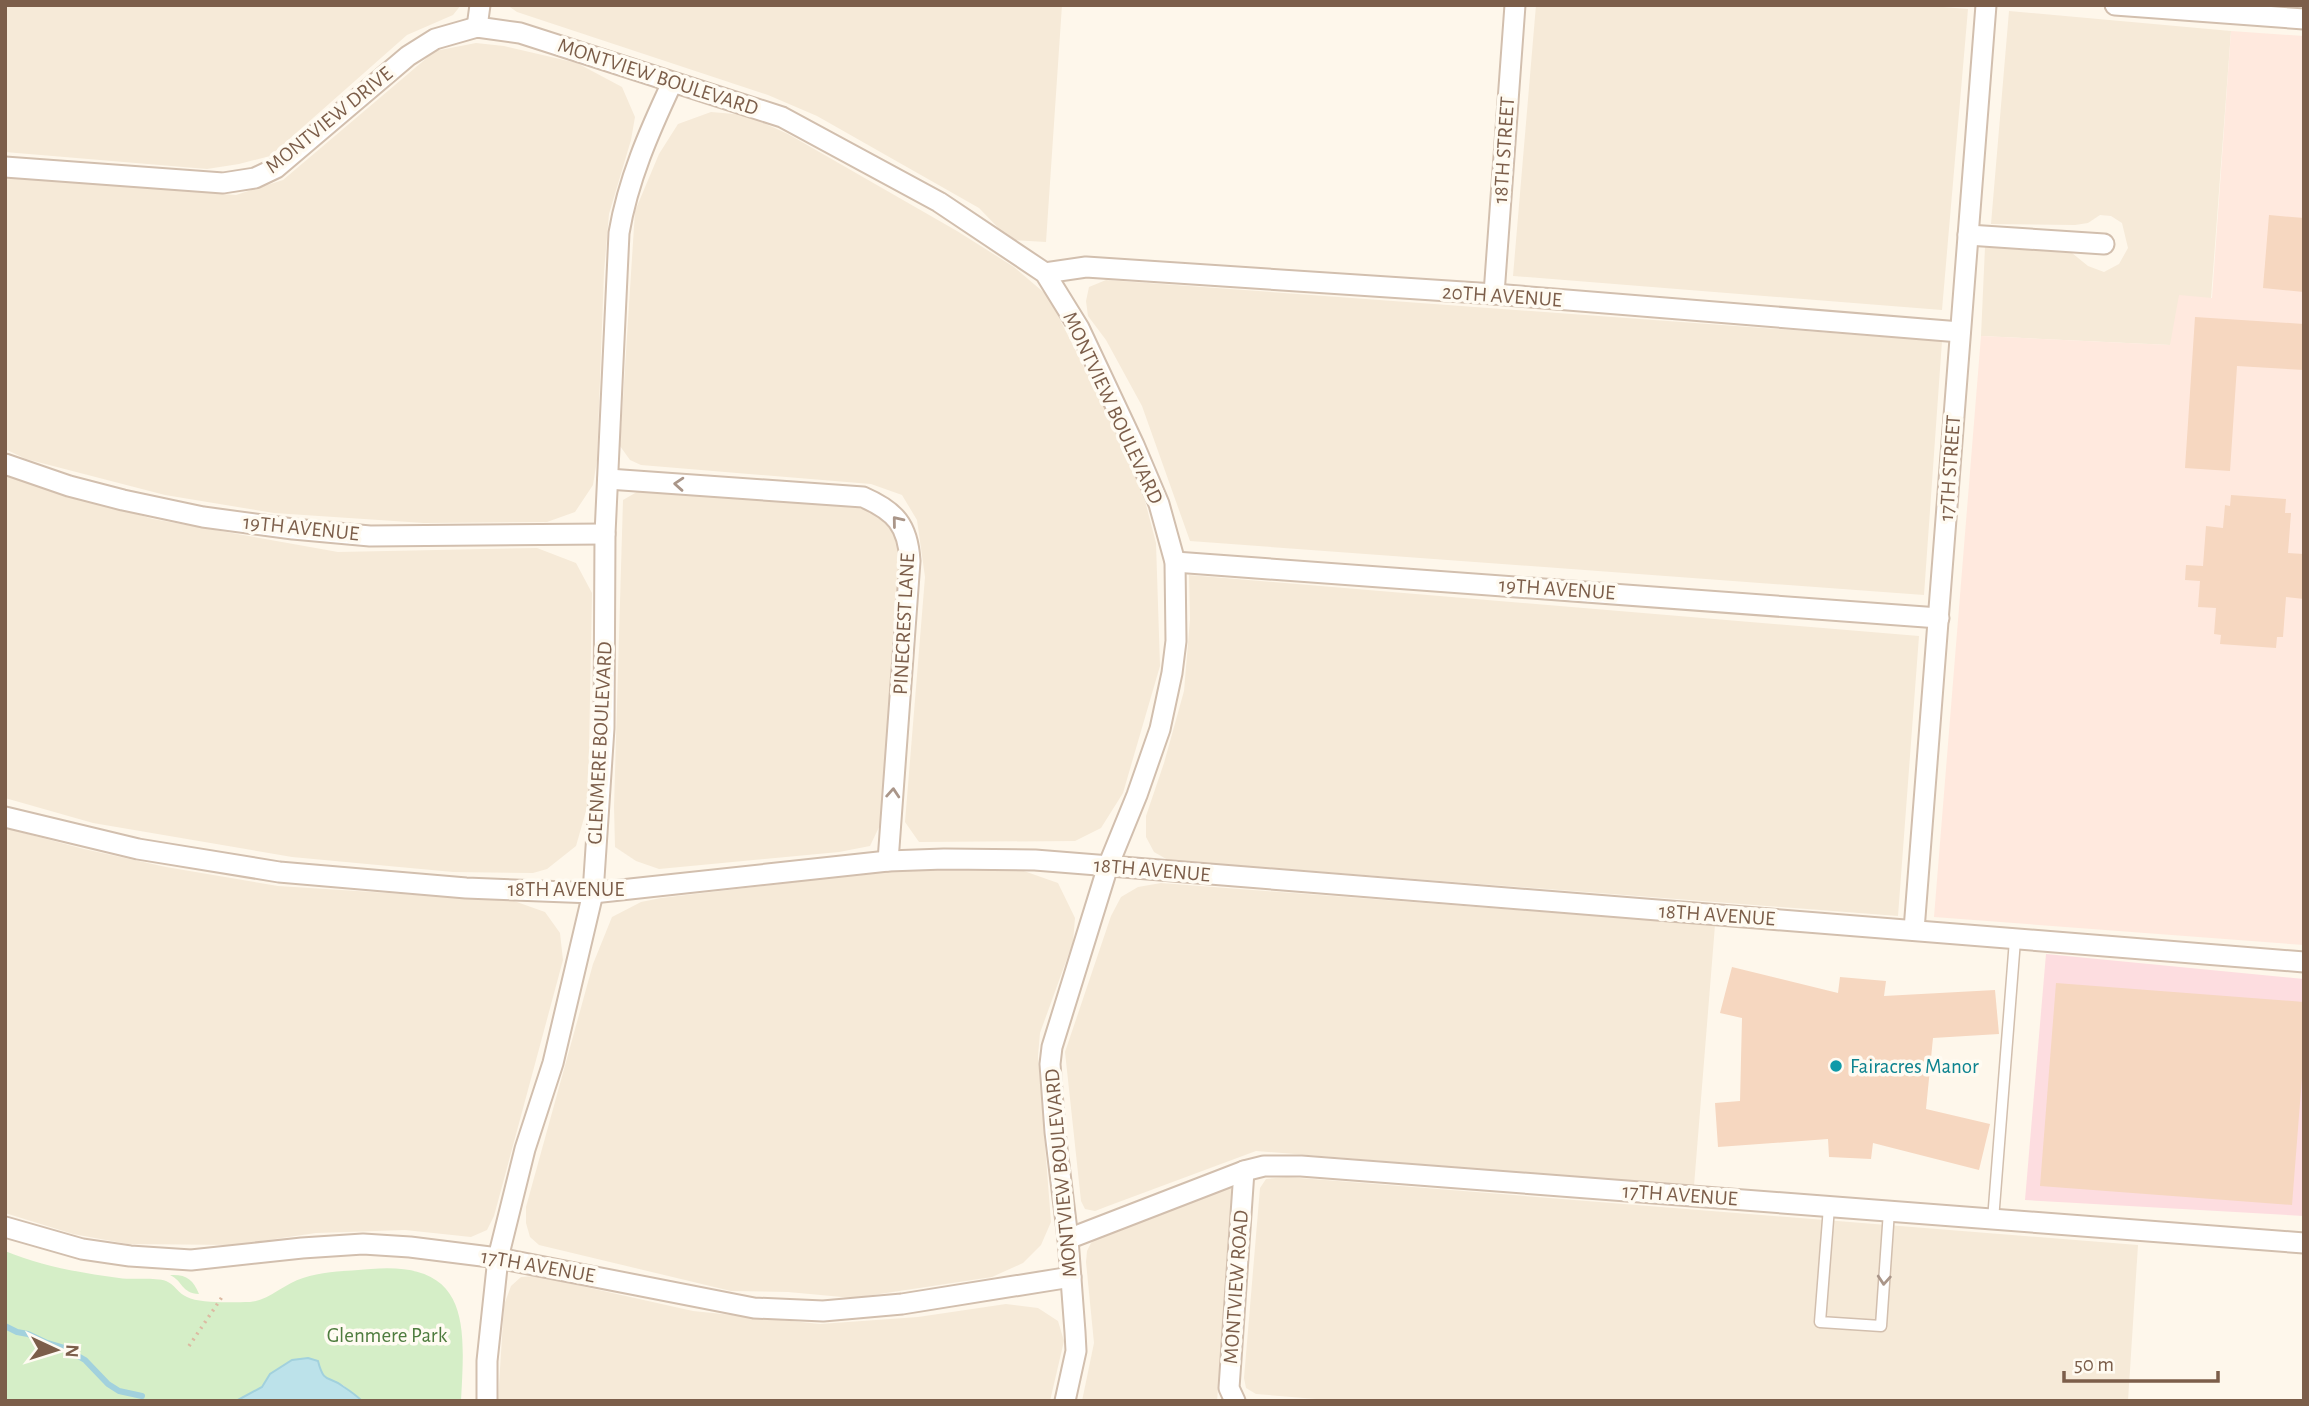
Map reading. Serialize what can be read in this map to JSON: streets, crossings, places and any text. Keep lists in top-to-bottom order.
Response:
{
  "streets": {
    "street": [
      "MONTVIEW BOULEVARD",
      "MONTVIEW DRIVE",
      "18TH STREET",
      "20TH AVENUE",
      "17TH STREET",
      "19TH AVENUE",
      "PINECREST LANE",
      "GLENMERE BOULEVARD",
      "18TH AVENUE",
      "17TH AVENUE",
      "MONTVIEW ROAD"
    ]
  },
  "crossings": [
    ["MONTVIEW BOULEVARD", "MONTVIEW DRIVE"],
    ["MONTVIEW BOULEVARD", "20TH AVENUE"],
    ["MONTVIEW BOULEVARD", "19TH AVENUE"],
    ["MONTVIEW BOULEVARD", "GLENMERE BOULEVARD"],
    ["MONTVIEW BOULEVARD", "18TH AVENUE"],
    ["MONTVIEW BOULEVARD", "17TH AVENUE"],
    ["18TH STREET", "20TH AVENUE"],
    ["20TH AVENUE", "17TH STREET"],
    ["17TH STREET", "19TH AVENUE"],
    ["17TH STREET", "18TH AVENUE"],
    ["19TH AVENUE", "GLENMERE BOULEVARD"],
    ["PINECREST LANE", "GLENMERE BOULEVARD"],
    ["PINECREST LANE", "18TH AVENUE"],
    ["GLENMERE BOULEVARD", "18TH AVENUE"],
    ["GLENMERE BOULEVARD", "17TH AVENUE"],
    ["17TH AVENUE", "MONTVIEW ROAD"]
  ],
  "parks": ["Glenmere Park"],
  "places": ["Fairacres Manor"],
  "scale_bar": "50 m",
  "north": "right"
}
